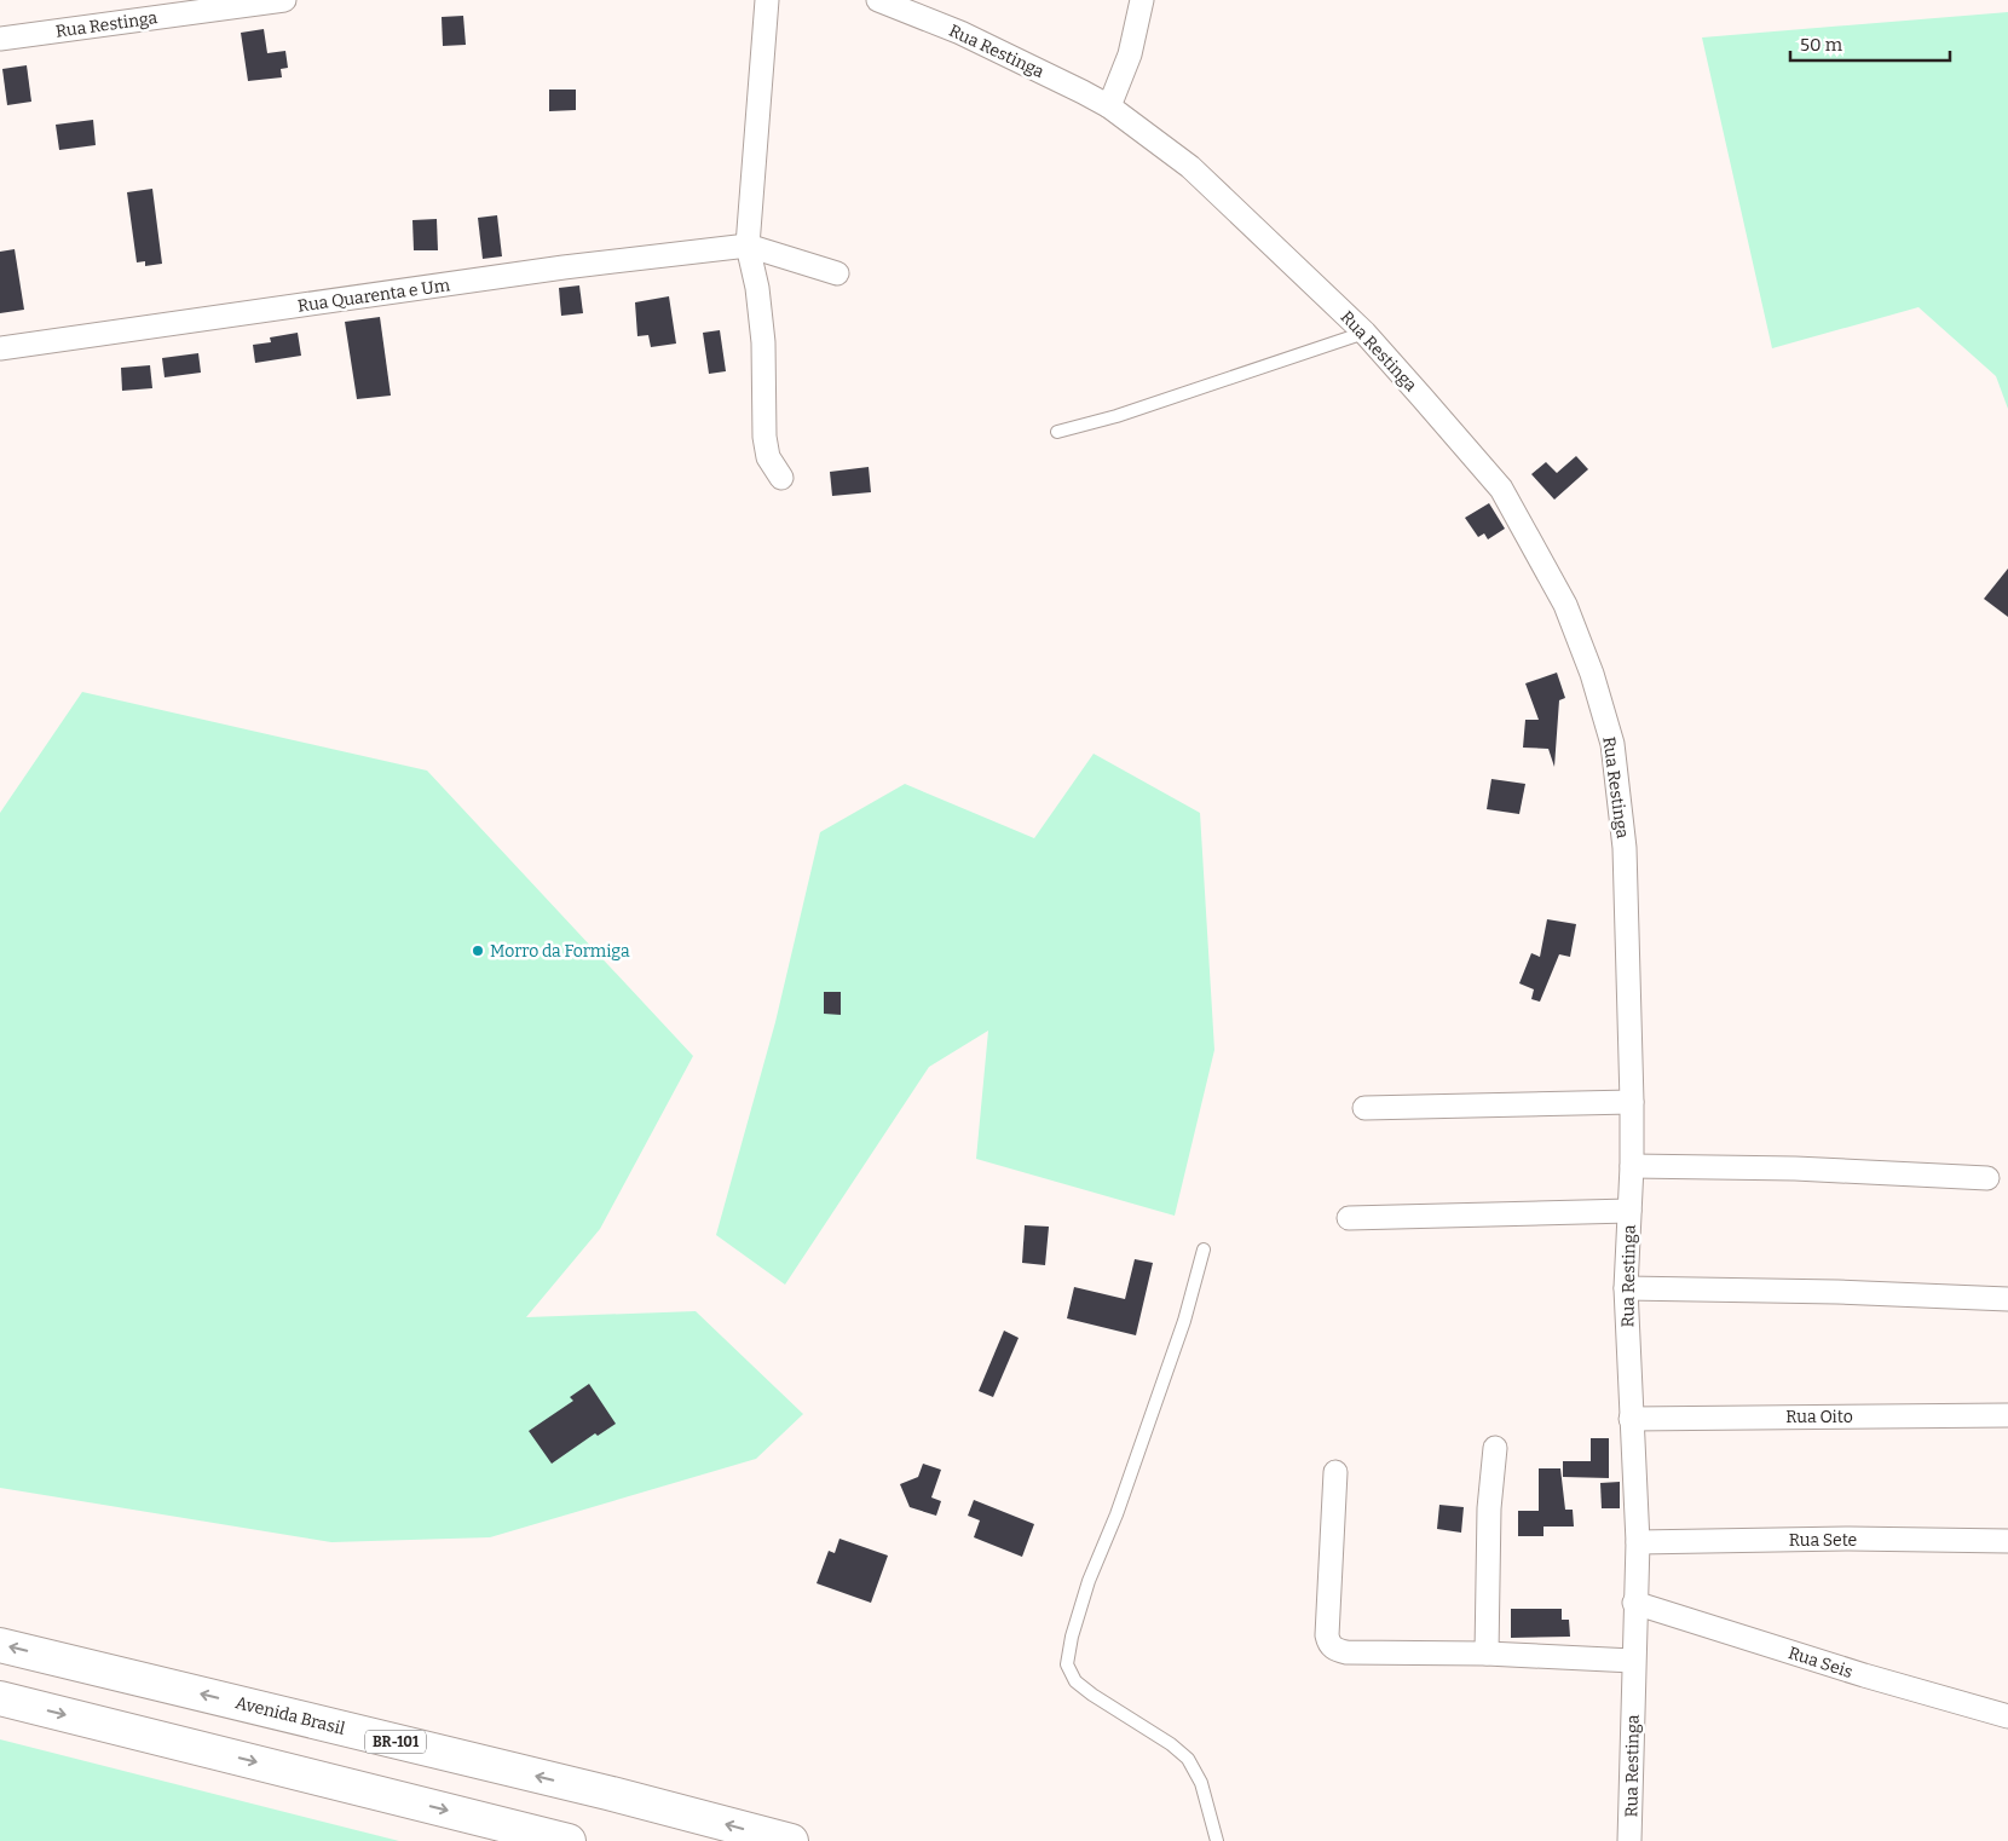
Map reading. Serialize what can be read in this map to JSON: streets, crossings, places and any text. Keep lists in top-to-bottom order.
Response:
{
  "streets": {
    "highway": ["Avenida Brasil", "BR-101"],
    "street": [
      "Rua Restinga",
      "Rua Quarenta e Um",
      "Rua Oito",
      "Rua Sete",
      "Rua Seis"
    ]
  },
  "crossings": [
    ["Rua Restinga", "Rua Oito"],
    ["Rua Restinga", "Rua Sete"],
    ["Rua Restinga", "Rua Seis"]
  ],
  "places": ["Morro da Formiga"],
  "scale_bar": "50 m"
}
